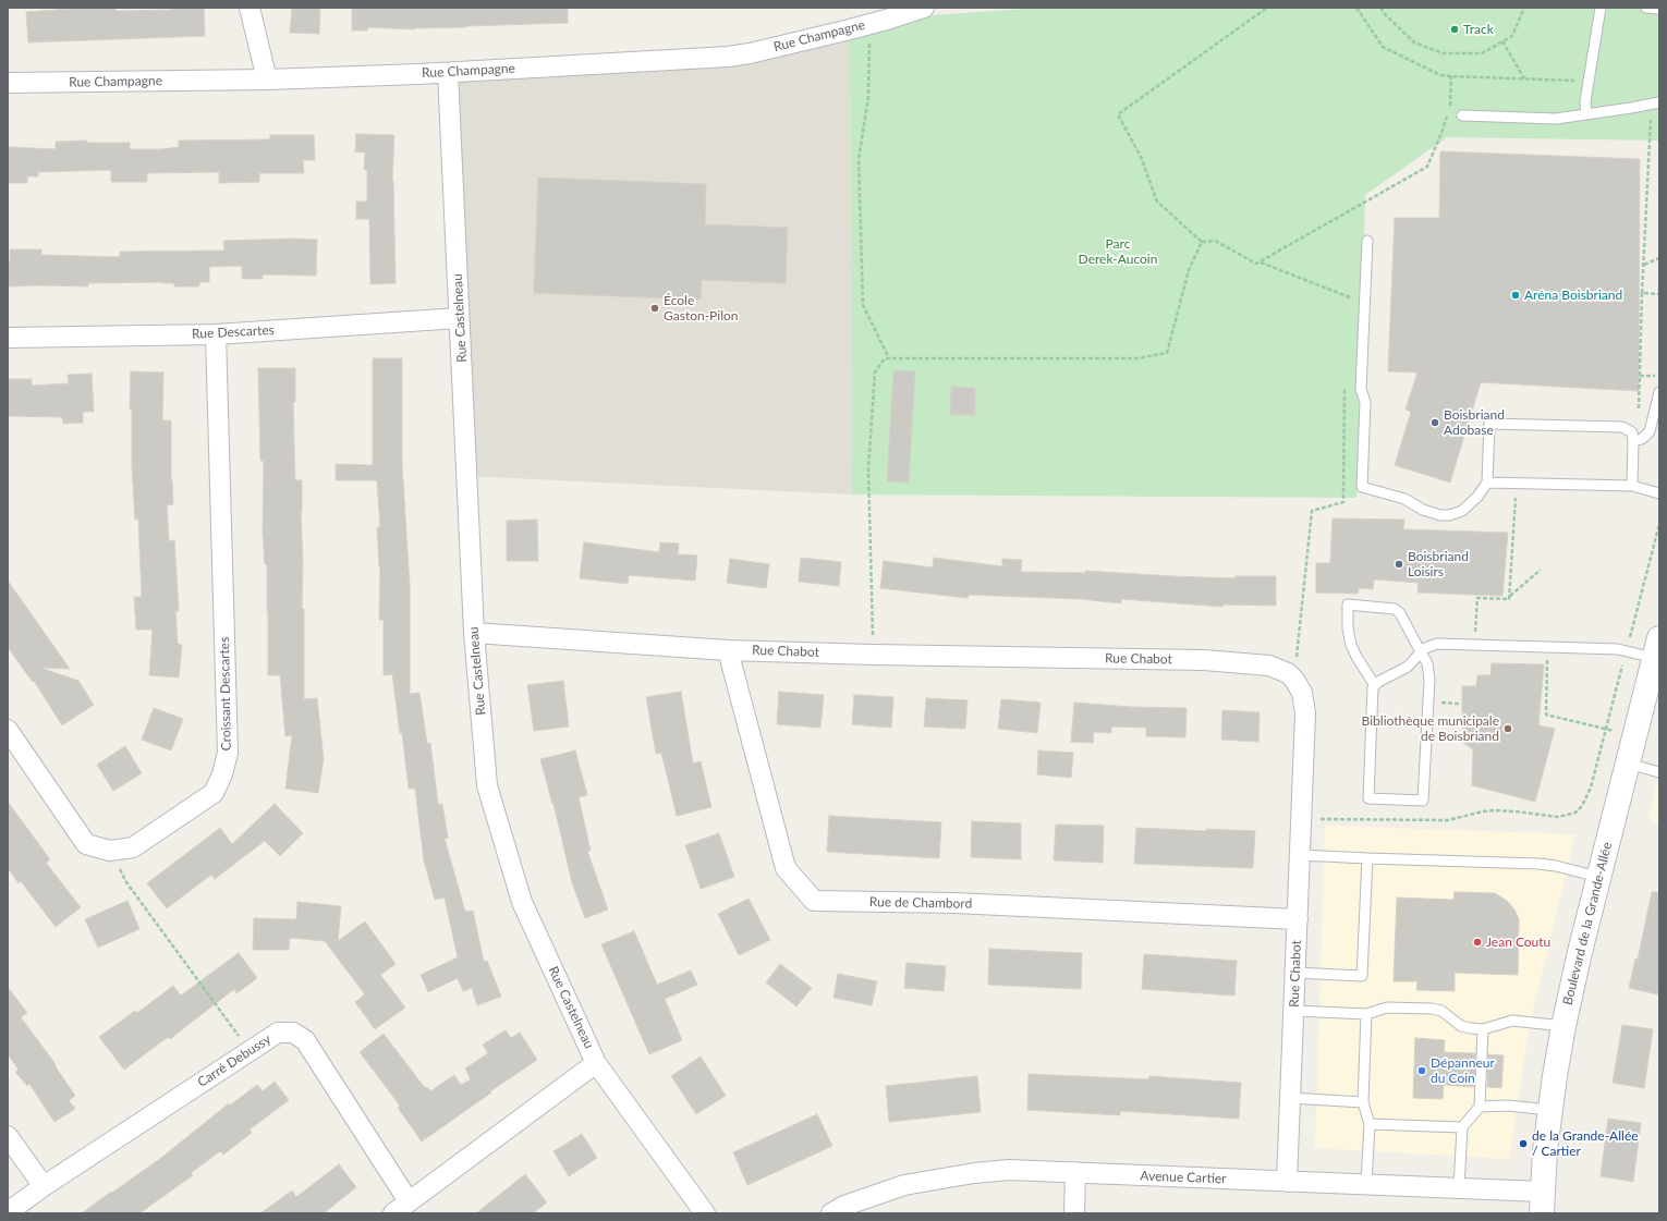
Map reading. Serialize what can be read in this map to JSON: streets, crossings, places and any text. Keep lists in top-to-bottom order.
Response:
{
  "streets": {
    "street": [
      "Rue Champagne",
      "Rue Castelneau",
      "Rue Descartes",
      "Rue Chabot",
      "Croissant Descartes",
      "Rue de Chambord",
      "Boulevard de la Grande-Allée",
      "Carré Debussy",
      "Avenue Cartier"
    ]
  },
  "crossings": [
    ["Rue Champagne", "Rue Castelneau"],
    ["Rue Castelneau", "Rue Descartes"],
    ["Rue Castelneau", "Rue Chabot"],
    ["Rue Descartes", "Croissant Descartes"],
    ["Rue Chabot", "Rue de Chambord"],
    ["Rue Chabot", "Avenue Cartier"],
    ["Boulevard de la Grande-Allée", "Avenue Cartier"]
  ],
  "parks": ["Parc Derek-Aucoin"],
  "places": [
    "Track",
    "Aréna Boisbriand",
    "École Gaston-Pilon",
    "Boisbriand Adobase",
    "Boisbriand Loisirs",
    "Bibliothèque municipale de Boisbriand",
    "Jean Coutu",
    "Dépanneur du Coin",
    "de la Grande-Allée / Cartier"
  ]
}
